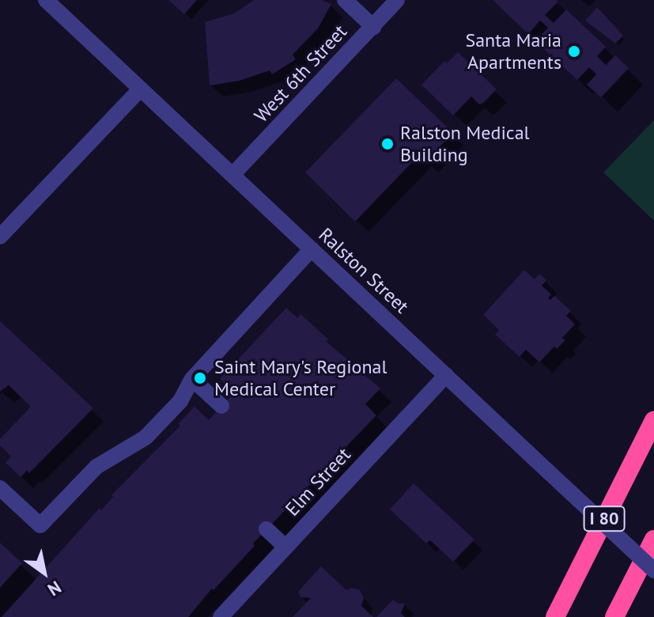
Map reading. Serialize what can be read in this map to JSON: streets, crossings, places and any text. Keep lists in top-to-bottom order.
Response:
{
  "streets": {
    "highway": ["I 80"],
    "street": ["West 6th Street", "Ralston Street", "Elm Street"]
  },
  "crossings": [
    ["West 6th Street", "Ralston Street"],
    ["Ralston Street", "Elm Street"]
  ],
  "places": ["Santa Maria Apartments", "Ralston Medical Building", "Saint Mary's Regional Medical Center"],
  "north": "bottom right"
}
